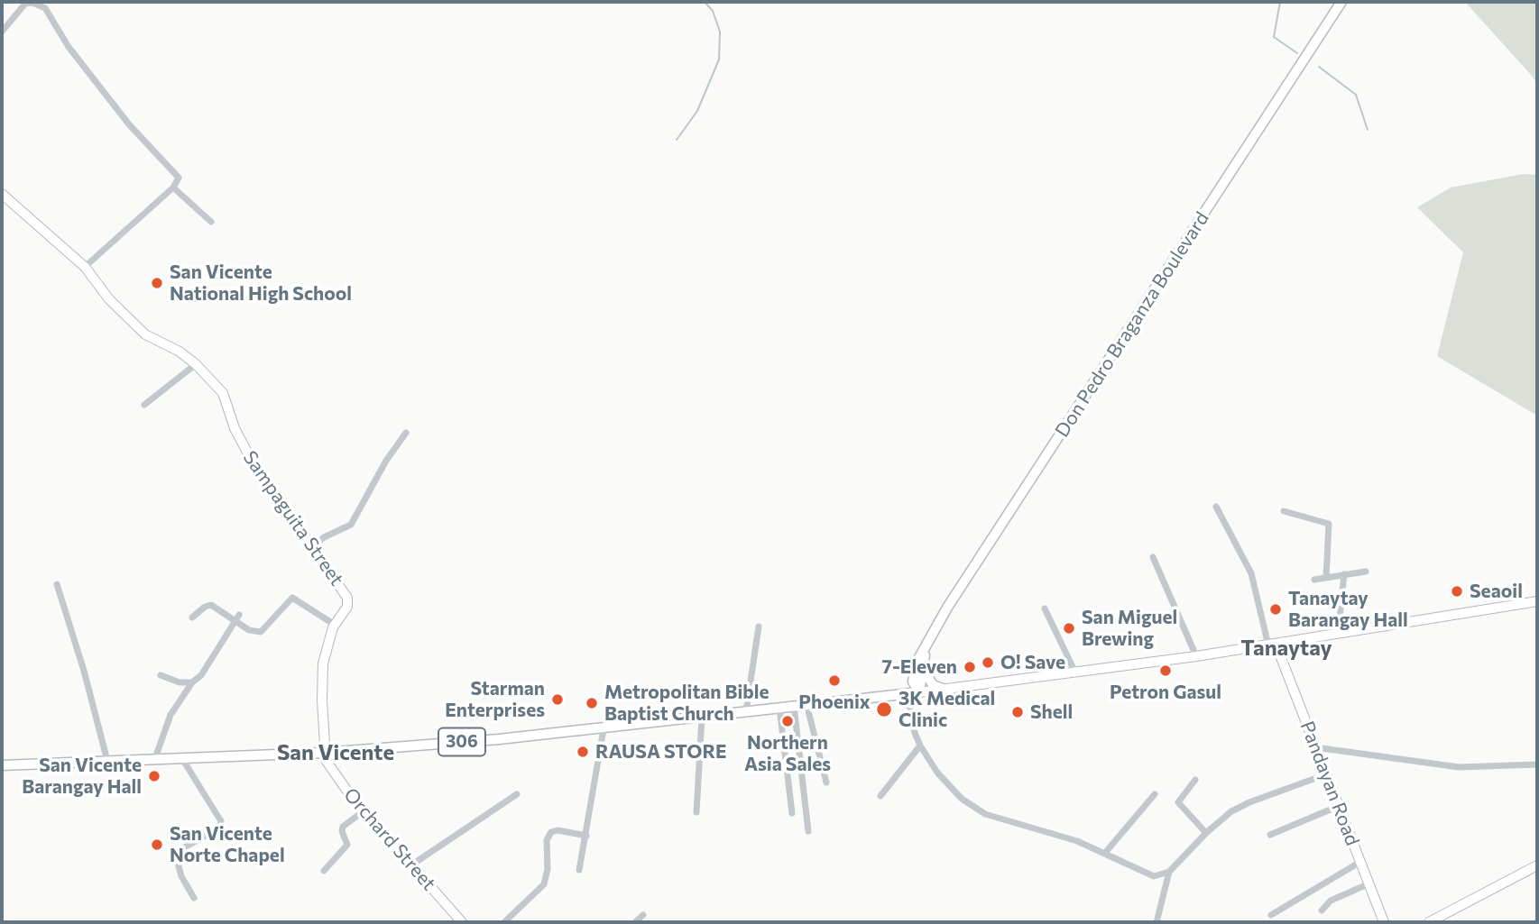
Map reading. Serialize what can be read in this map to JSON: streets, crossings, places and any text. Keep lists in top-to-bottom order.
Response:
{
  "streets": {
    "main road": ["Don Pedro Braganza Boulevard", "306"],
    "street": ["Sampaguita Street", "Pandayan Road", "Orchard Street"]
  },
  "crossings": [
    ["Don Pedro Braganza Boulevard", "306"],
    ["Sampaguita Street", "306"],
    ["Sampaguita Street", "Orchard Street"],
    ["306", "Pandayan Road"],
    ["306", "Orchard Street"]
  ],
  "districts": ["Tanaytay", "San Vicente"],
  "places": [
    "San Vicente National High School",
    "Seaoil",
    "Tanaytay Barangay Hall",
    "San Miguel Brewing",
    "O! Save",
    "7-Eleven",
    "Petron Gasul",
    "Phoenix",
    "Starman Enterprises",
    "Metropolitan Bible Baptist Church",
    "3K Medical Clinic",
    "Shell",
    "Northern Asia Sales",
    "RAUSA STORE",
    "San Vicente Barangay Hall",
    "San Vicente Norte Chapel"
  ]
}
